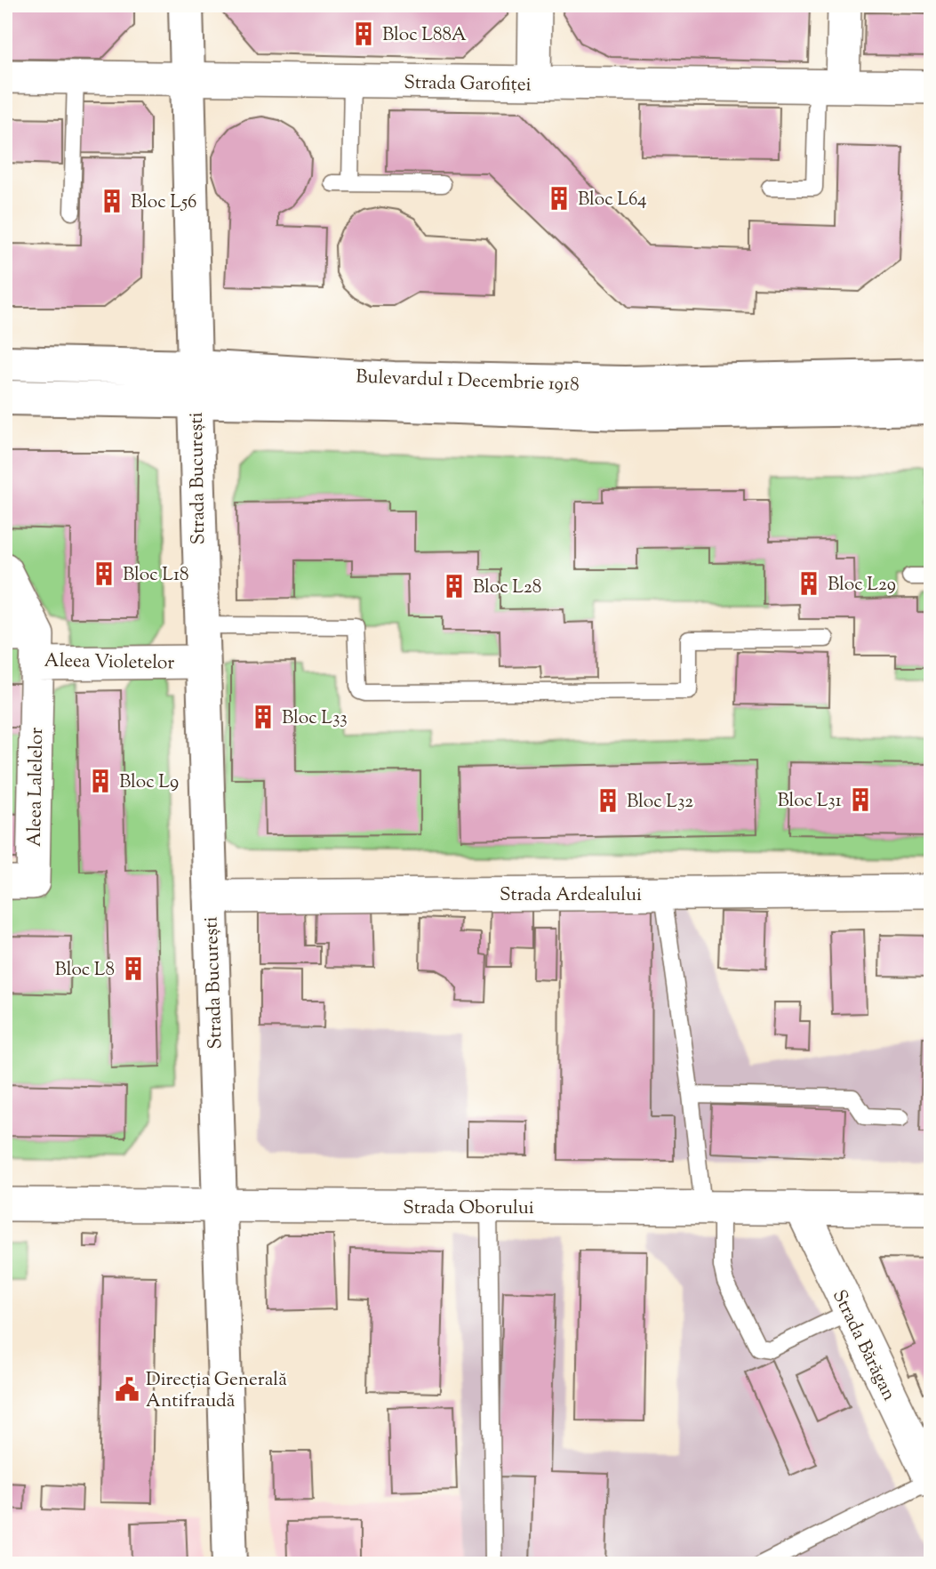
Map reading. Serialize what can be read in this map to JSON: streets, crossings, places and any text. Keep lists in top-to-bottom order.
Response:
{
  "streets": {
    "main road": ["Bulevardul 1 Decembrie 1918", "Strada București"],
    "street": [
      "Strada Garofiței",
      "Aleea Violetelor",
      "Aleea Lalelelor",
      "Strada Ardealului",
      "Strada Oborului",
      "Strada Bărăgan"
    ]
  },
  "crossings": [
    ["Bulevardul 1 Decembrie 1918", "Strada București"],
    ["Strada București", "Aleea Violetelor"],
    ["Strada București", "Strada Ardealului"],
    ["Strada București", "Strada Oborului"],
    ["Aleea Violetelor", "Aleea Lalelelor"],
    ["Strada Oborului", "Strada Bărăgan"]
  ],
  "places": {
    "building": [
      "Bloc L88A",
      "Bloc L64",
      "Bloc L56",
      "Bloc L18",
      "Bloc L29",
      "Bloc L28",
      "Bloc L33",
      "Bloc L9",
      "Bloc L31",
      "Bloc L32",
      "Bloc L8"
    ],
    "public building": ["Direcția Generală Antifraudă"]
  }
}
